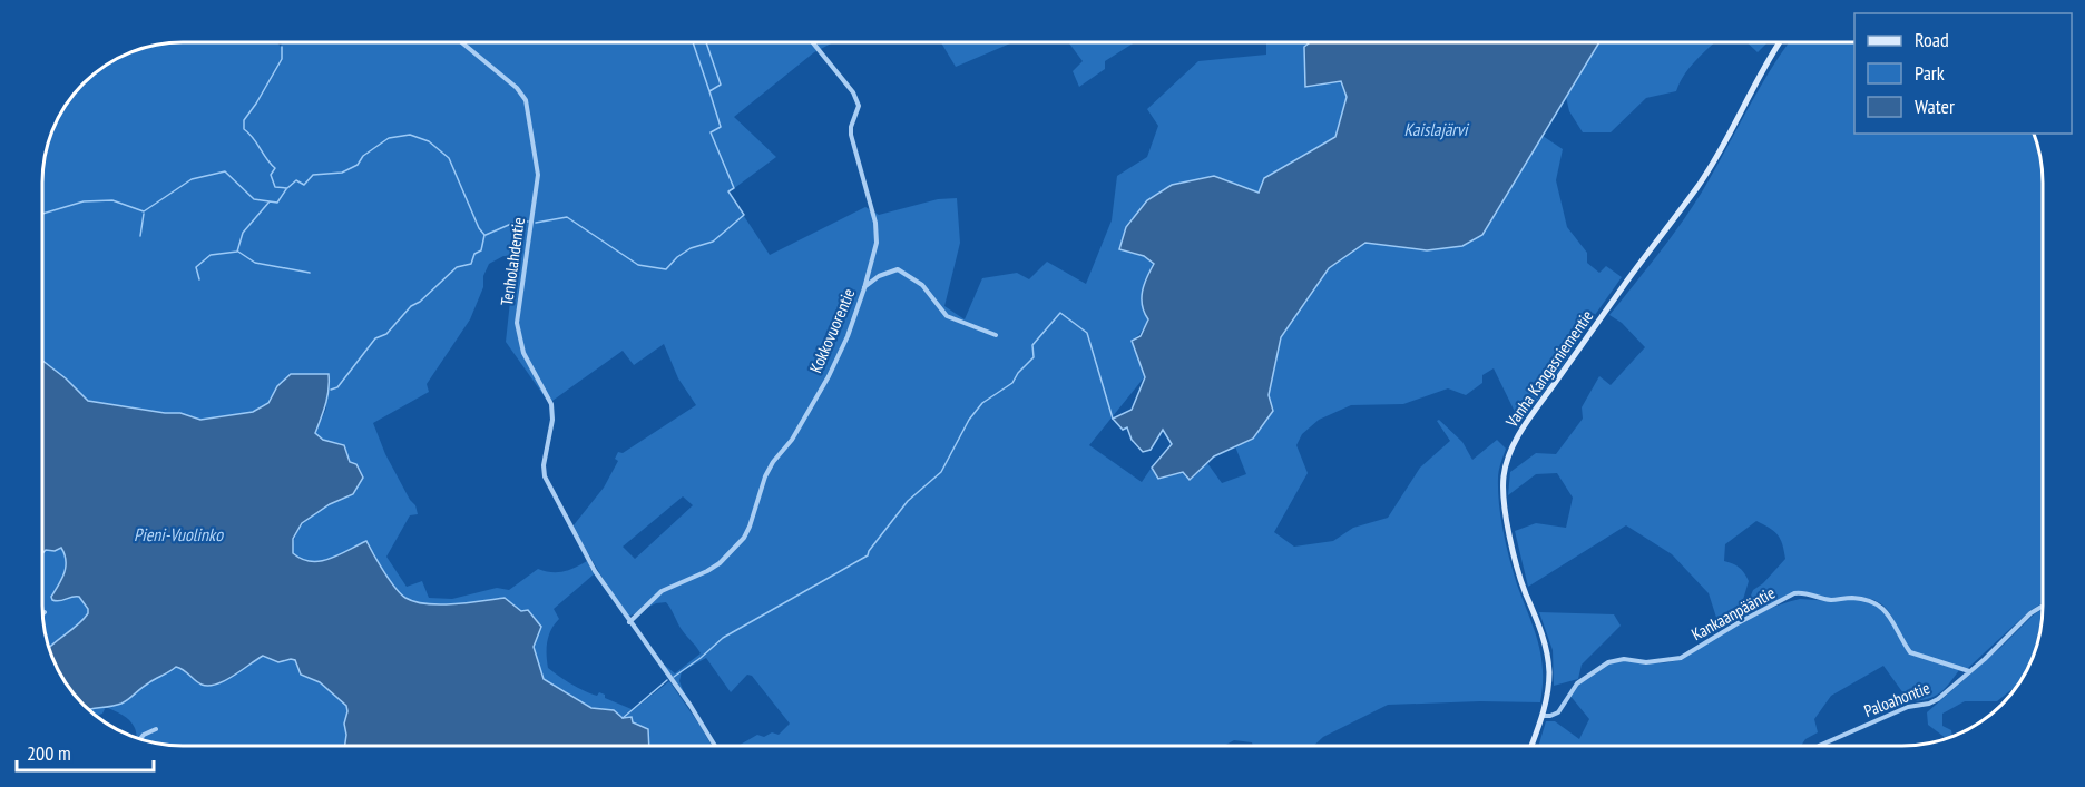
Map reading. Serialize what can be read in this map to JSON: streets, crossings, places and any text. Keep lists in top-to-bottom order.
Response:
{
  "streets": {
    "street": [
      "Tenholahdentie",
      "Kokkovuorentie",
      "Vanha Kangasniementie",
      "Kankaanpääntie",
      "Paloahontie"
    ]
  },
  "crossings": [
    ["Tenholahdentie", "Kokkovuorentie"],
    ["Vanha Kangasniementie", "Kankaanpääntie"],
    ["Kankaanpääntie", "Paloahontie"]
  ],
  "water": ["Kaislajärvi", "Pieni-Vuolinko"],
  "legend": ["Road", "Park", "Water"],
  "scale_bar": "200 m"
}
